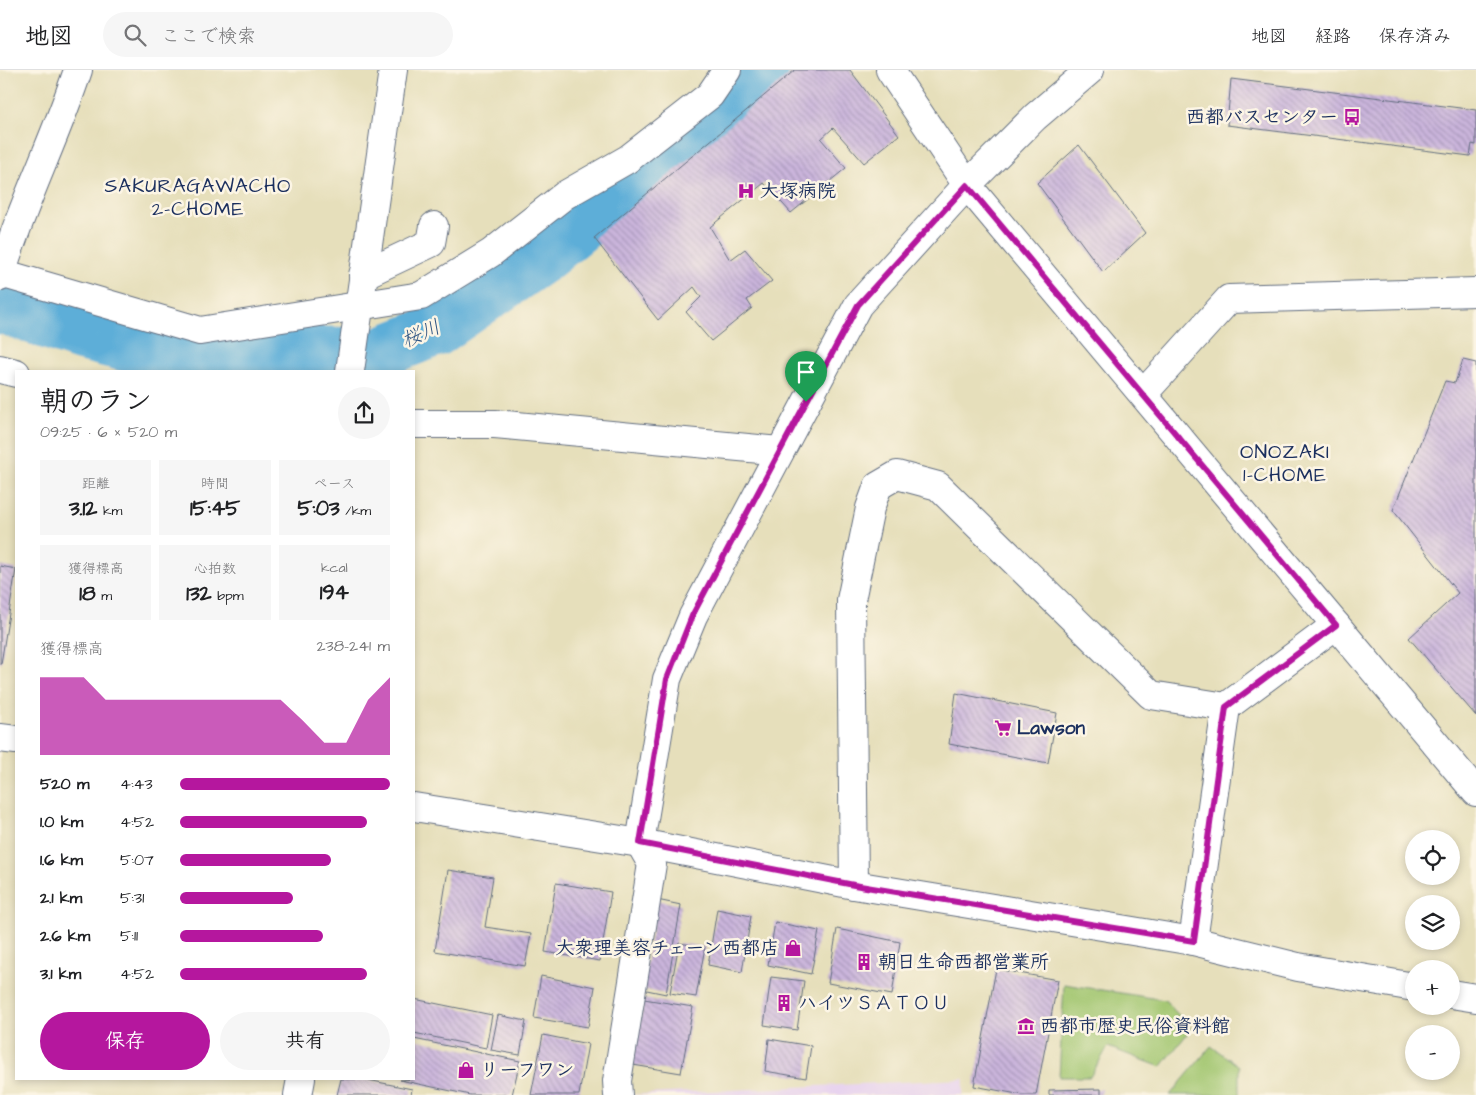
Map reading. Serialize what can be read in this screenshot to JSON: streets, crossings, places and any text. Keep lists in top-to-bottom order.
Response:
{
  "districts": ["SAKURAGAWACHO 2-CHOME", "ONOZAKI 1-CHOME"],
  "water": ["桜川"],
  "places": {
    "bus stop": ["西都バスセンター"],
    "hospital": ["大塚病院"],
    "supermarket": ["Lawson"],
    "shop": ["大衆理美容チェーン西都店", "リーフワン"],
    "building": ["朝日生命西都営業所", "ハイツＳＡＴＯＵ"],
    "museum": ["西都市歴史民俗資料館"]
  },
  "page": {
    "header": "地図",
    "search": "ここで検索",
    "nav": ["地図", "経路", "保存済み"],
    "heading": ["朝のラン", "09:25 · 6 × 520 m"],
    "stats": [
      ["距離", "3.12 km"],
      ["時間", "15:45"],
      ["ペース", "5:03 /km"],
      ["獲得標高", "18 m"],
      ["心拍数", "132 bpm"],
      ["kcal", "194"]
    ],
    "chart": ["獲得標高", "238–241 m"],
    "list": [
      {
        "name": "520 m",
        "note": "4:43"
      },
      {
        "name": "1.0 km",
        "note": "4:52"
      },
      {
        "name": "1.6 km",
        "note": "5:07"
      },
      {
        "name": "2.1 km",
        "note": "5:31"
      },
      {
        "name": "2.6 km",
        "note": "5:11"
      },
      {
        "name": "3.1 km",
        "note": "4:52"
      }
    ],
    "map_buttons": ["+", "−"],
    "buttons": ["保存", "共有"]
  }
}
